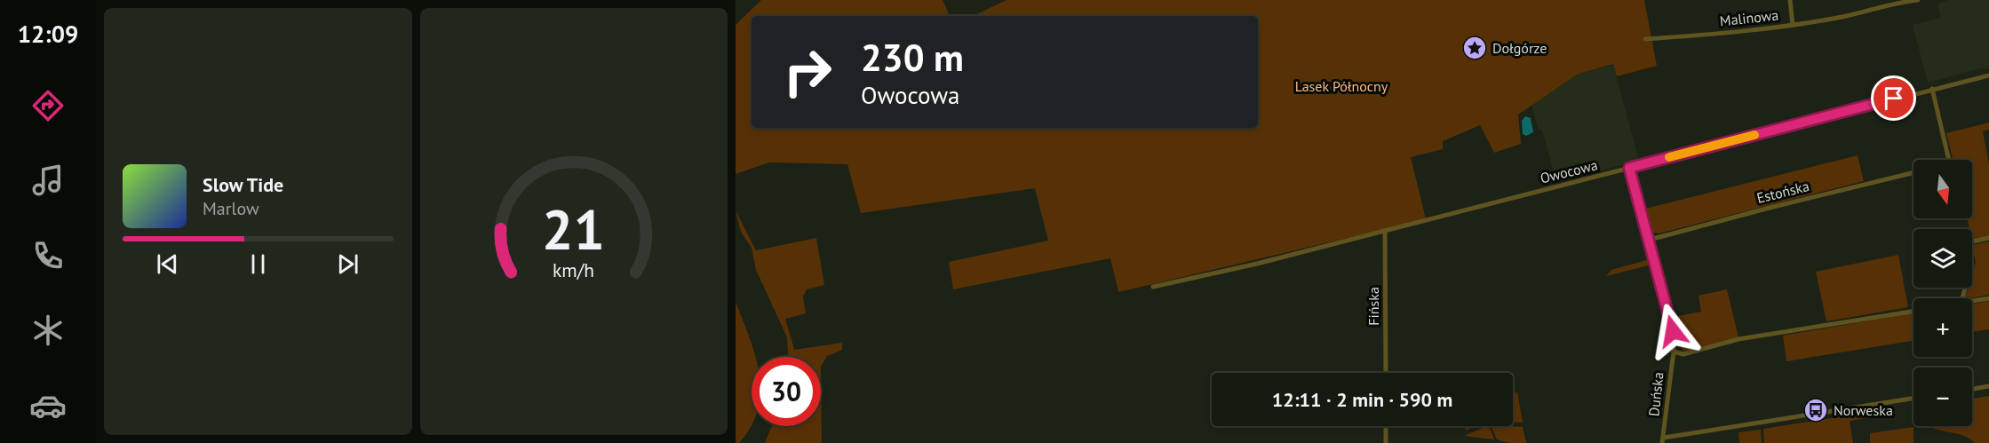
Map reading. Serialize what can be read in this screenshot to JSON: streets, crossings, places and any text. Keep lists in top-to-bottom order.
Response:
{
  "streets": {
    "street": [
      "Malinowa",
      "Owocowa",
      "Estońska",
      "Fińska",
      "Duńska"
    ]
  },
  "crossings": [
    ["Owocowa", "Fińska"],
    ["Owocowa", "Duńska"],
    ["Estońska", "Duńska"]
  ],
  "parks": ["Lasek Północny"],
  "places": {
    "place": ["Dołgórze"],
    "bus stop": ["Norweska"]
  },
  "north": "bottom",
  "page": {
    "tabs": "12:09",
    "turn": ["230 m", "Owocowa"],
    "map_buttons": ["+", "−"],
    "song": ["Slow Tide", "Marlow"],
    "limit": "30",
    "trip": "12:11 · 2 min · 590 m",
    "gauge": ["21", "km/h"]
  }
}
